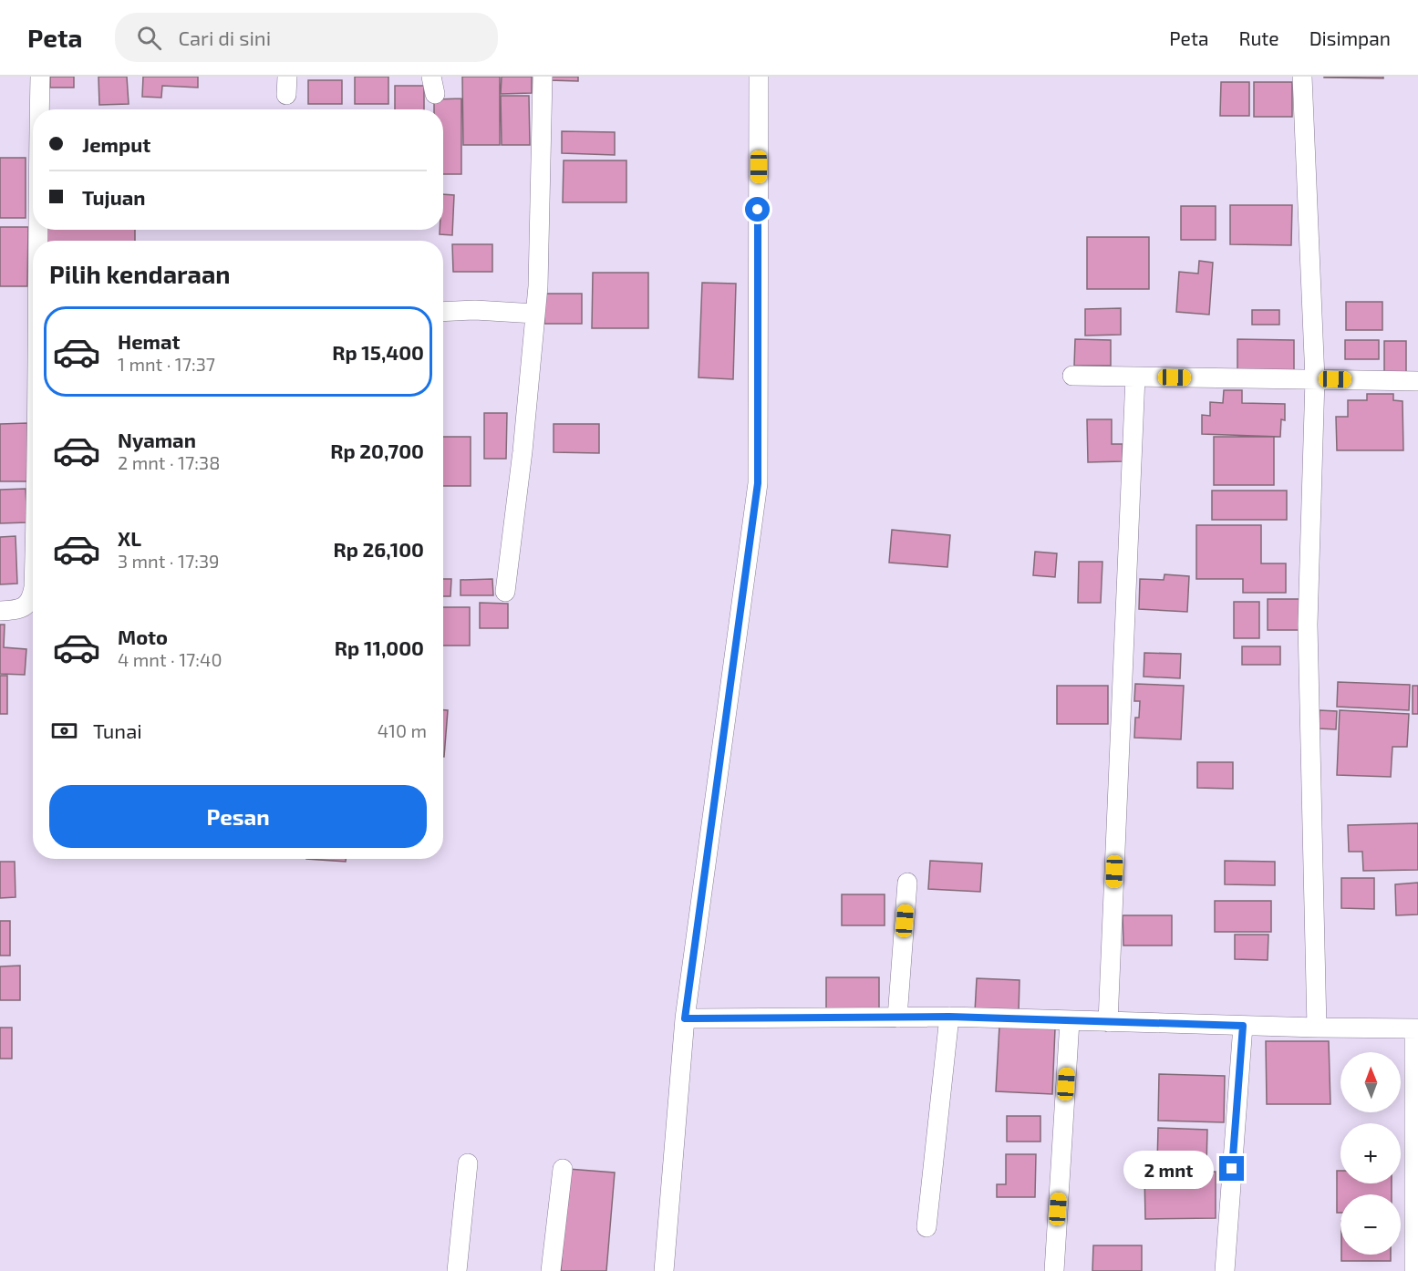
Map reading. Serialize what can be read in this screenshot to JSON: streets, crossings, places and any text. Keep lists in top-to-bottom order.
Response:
{
  "north": "top",
  "page": {
    "header": "Peta",
    "search": "Cari di sini",
    "nav": ["Peta", "Rute", "Disimpan"],
    "banner": ["Jemput", "Tujuan"],
    "heading": "Pilih kendaraan",
    "list": [
      {
        "name": "Hemat",
        "note": "1 mnt · 17:37",
        "value": "Rp 15,400"
      },
      {
        "name": "Nyaman",
        "note": "2 mnt · 17:38",
        "value": "Rp 20,700"
      },
      {
        "name": "XL",
        "note": "3 mnt · 17:39",
        "value": "Rp 26,100"
      },
      {
        "name": "Moto",
        "note": "4 mnt · 17:40",
        "value": "Rp 11,000"
      }
    ],
    "pay": ["Tunai", "410 m"],
    "buttons": "Pesan",
    "map_buttons": ["+", "−"],
    "bubble": "2 mnt"
  }
}
